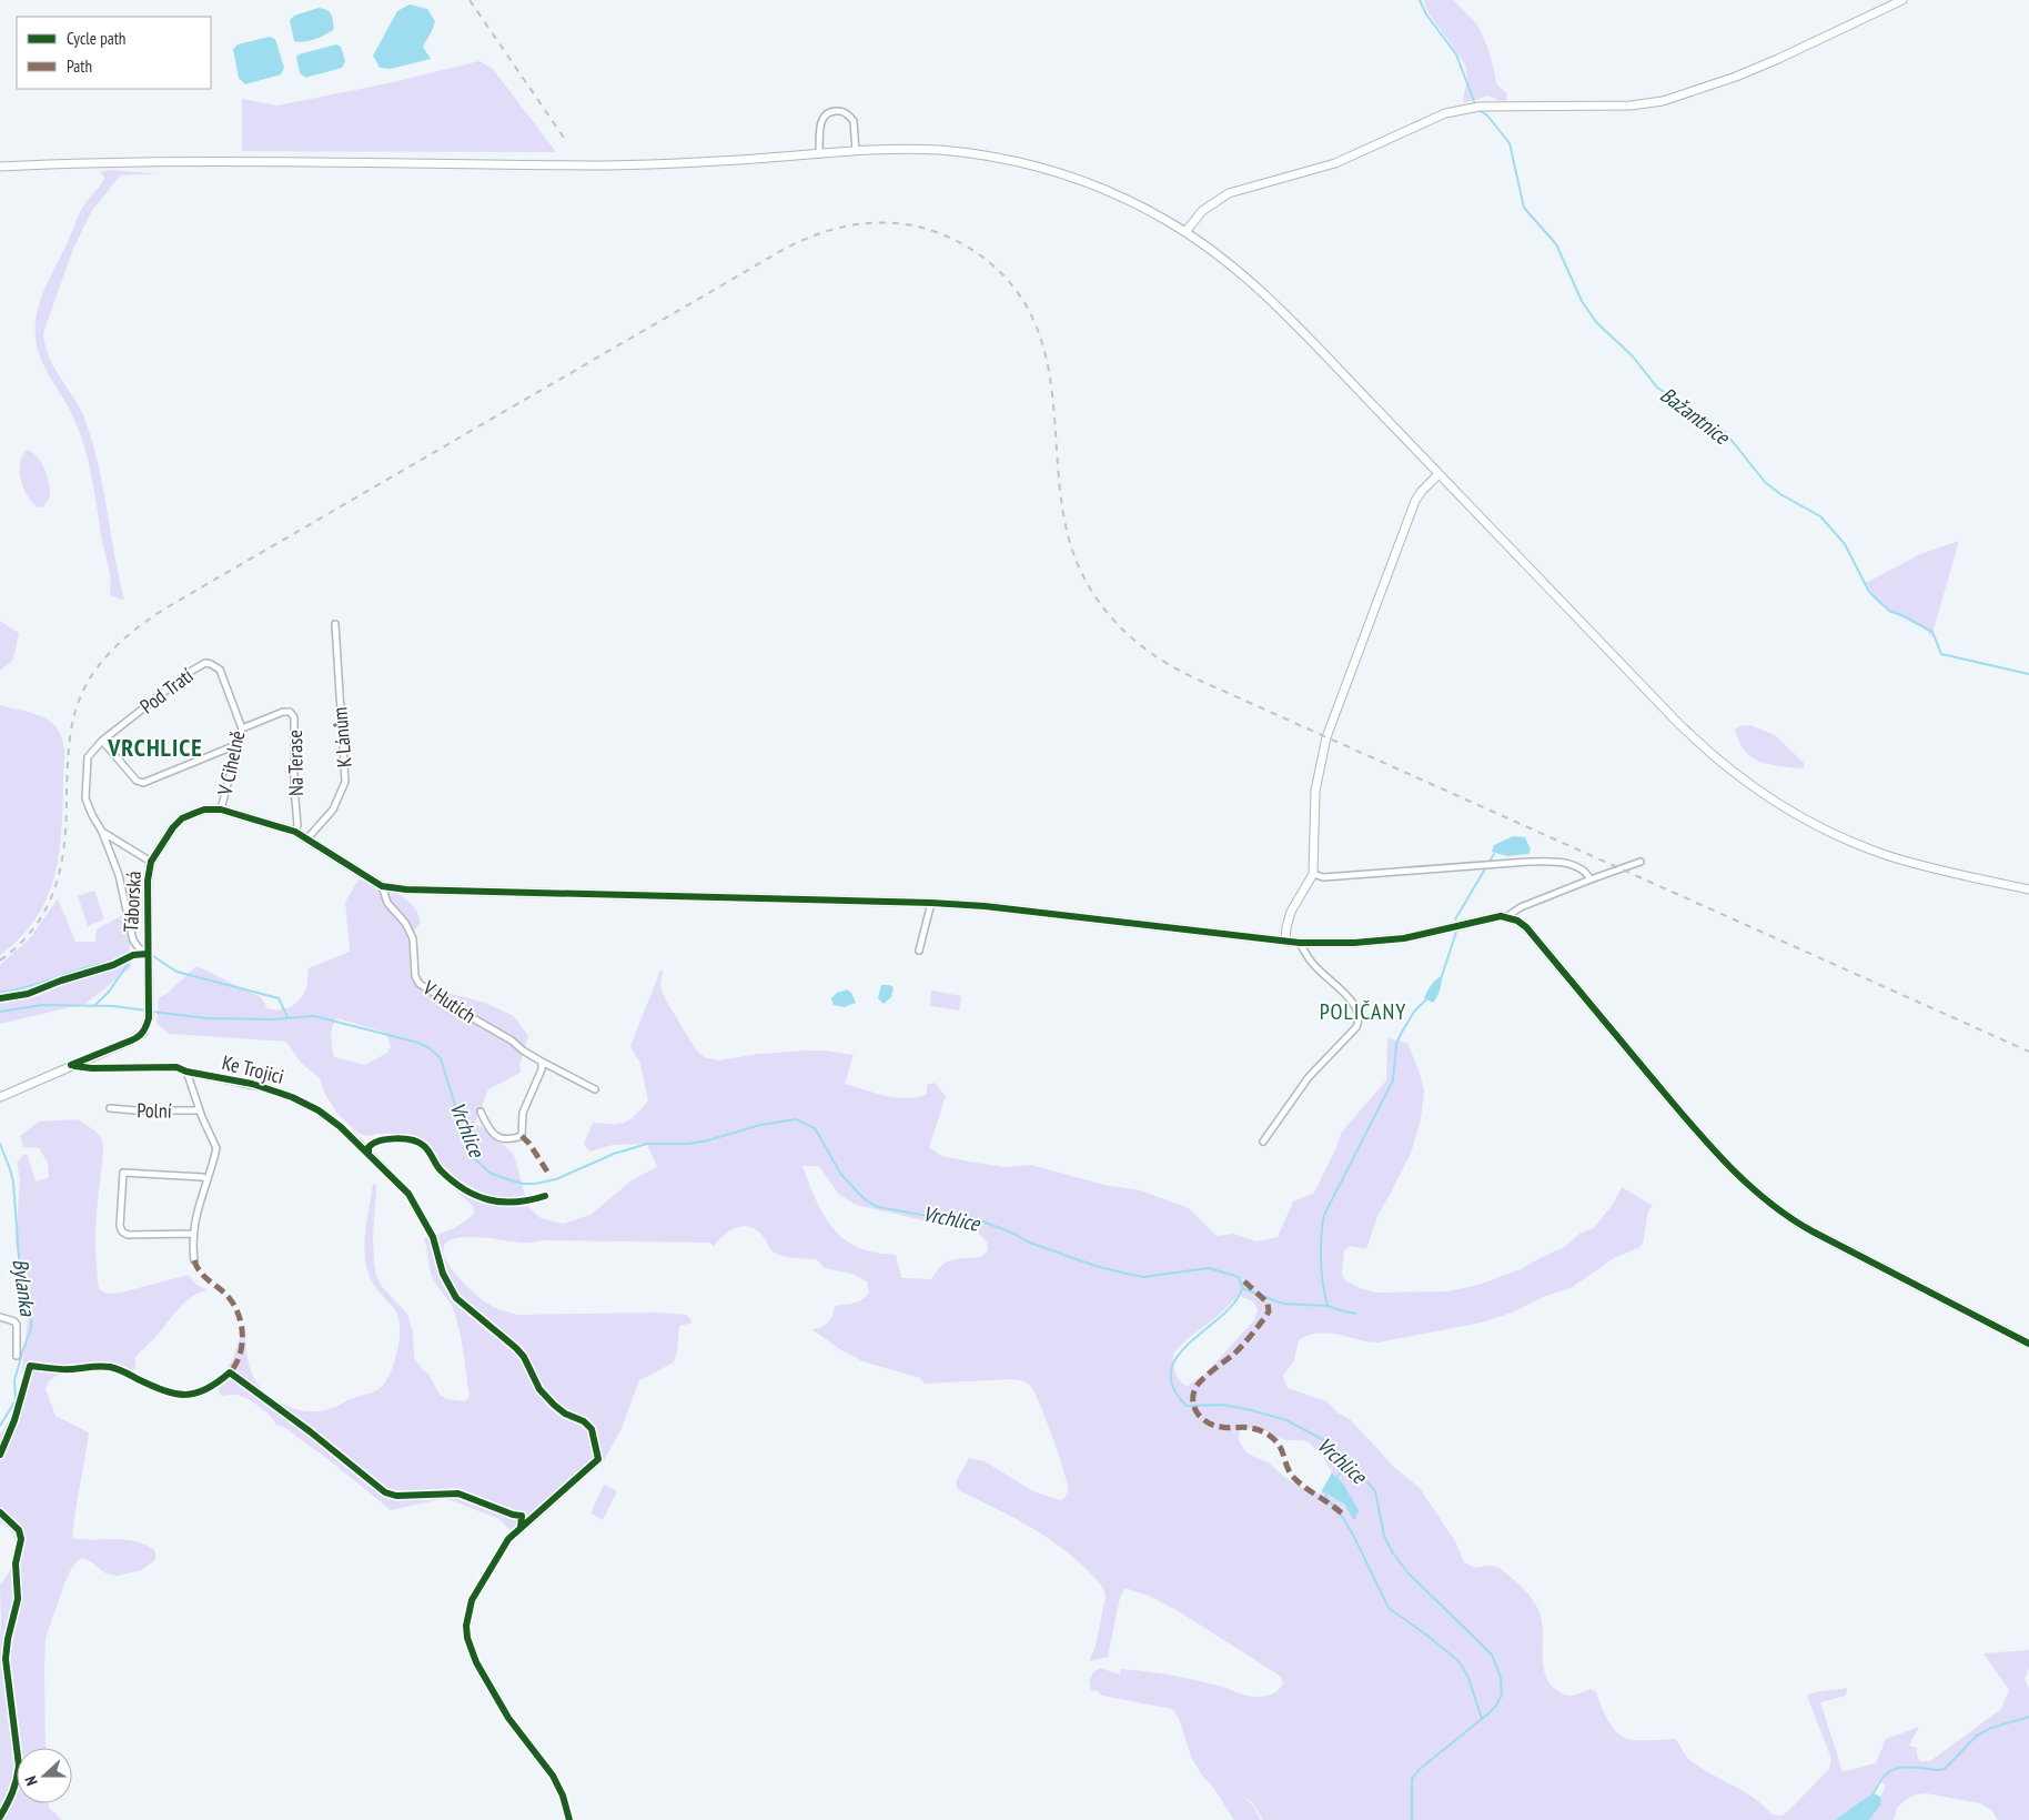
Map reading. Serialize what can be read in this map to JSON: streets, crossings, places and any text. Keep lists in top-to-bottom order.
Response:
{
  "streets": {
    "street": [
      "Pod Tratí",
      "K Lánům",
      "V Cihelně",
      "Na Terase",
      "Táborská",
      "V Hutích",
      "Ke Trojici",
      "Polní"
    ]
  },
  "crossings": [
    ["Pod Tratí", "V Cihelně"],
    ["Pod Tratí", "Táborská"],
    ["K Lánům", "Táborská"],
    ["V Cihelně", "Na Terase"],
    ["V Cihelně", "Táborská"],
    ["Na Terase", "Táborská"],
    ["Táborská", "V Hutích"],
    ["Táborská", "Ke Trojici"]
  ],
  "districts": ["VRCHLICE", "POLIČANY"],
  "water": ["Bažantnice", "Vrchlice", "Bylanka"],
  "legend": ["Cycle path", "Path"],
  "north": "left"
}
